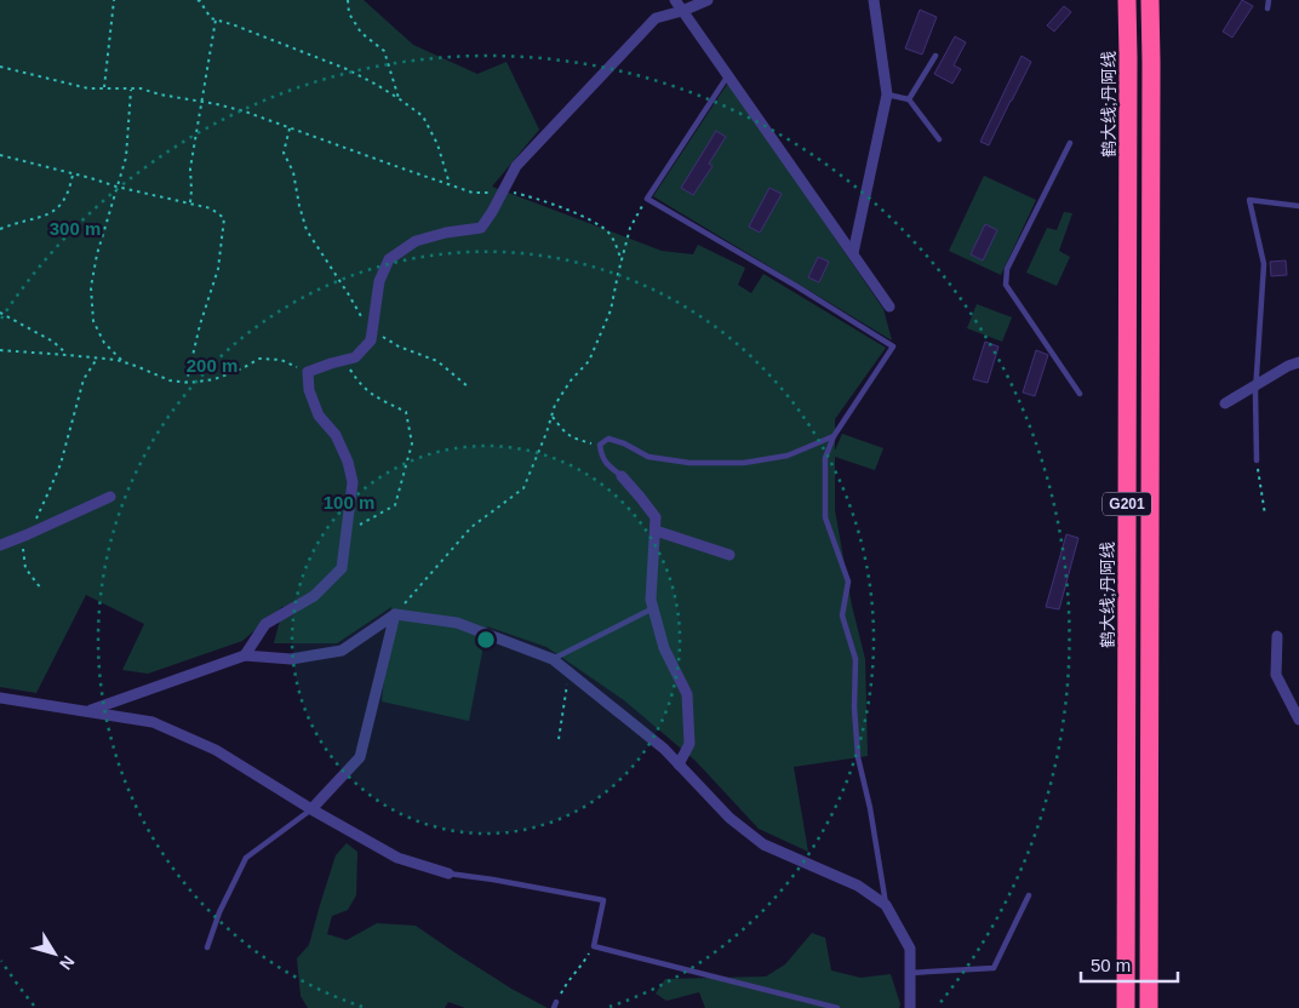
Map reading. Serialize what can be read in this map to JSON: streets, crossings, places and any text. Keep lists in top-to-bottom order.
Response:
{
  "streets": {
    "highway": ["鹤大线;丹阿线", "G201"]
  },
  "scale_bar": "50 m",
  "north": "bottom right",
  "rings": ["300 m", "200 m", "100 m"]
}
